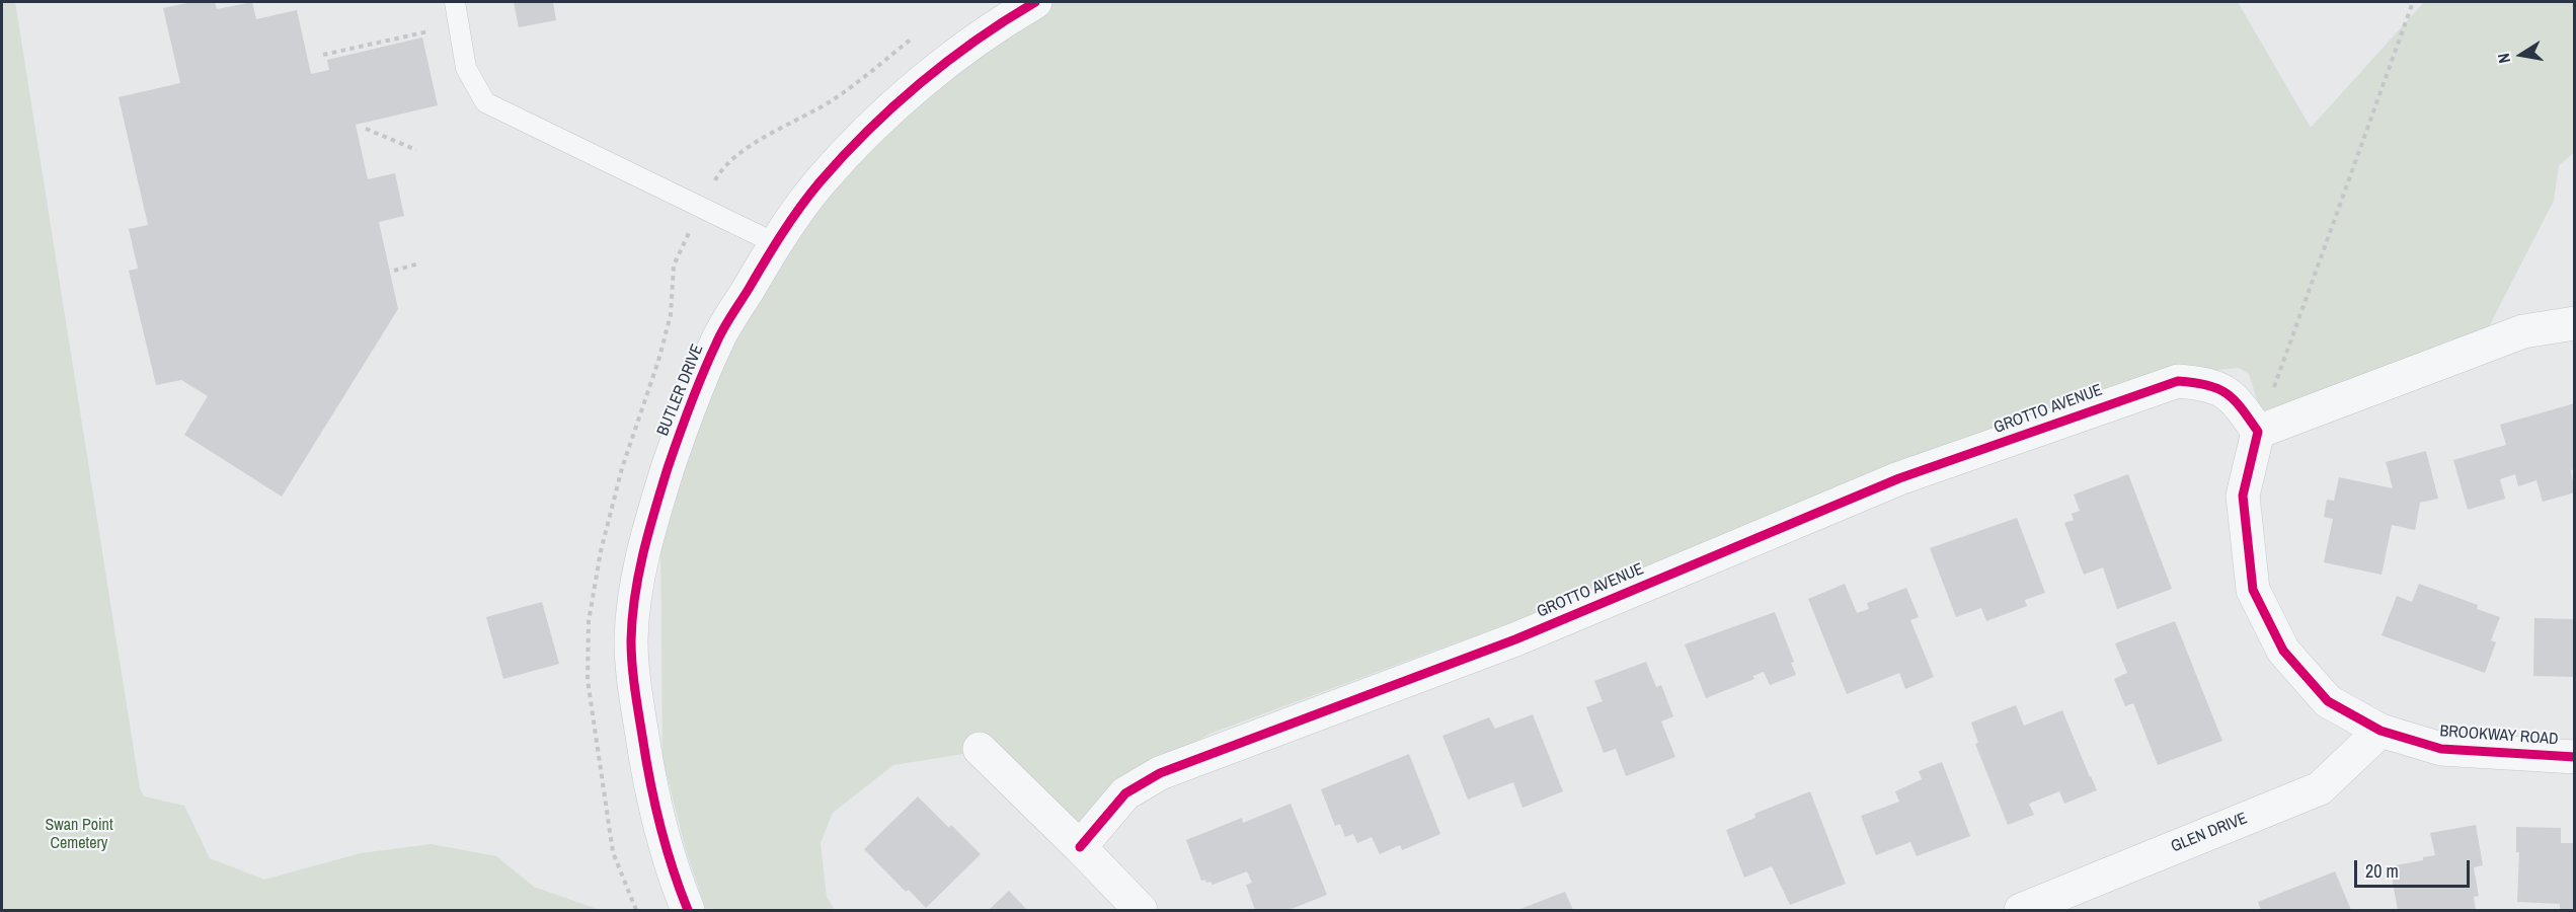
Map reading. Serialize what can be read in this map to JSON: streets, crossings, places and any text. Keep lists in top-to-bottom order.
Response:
{
  "streets": {
    "street": [
      "BUTLER DRIVE",
      "GROTTO AVENUE",
      "BROOKWAY ROAD",
      "GLEN DRIVE"
    ]
  },
  "crossings": [
    ["GROTTO AVENUE", "BROOKWAY ROAD"],
    ["BROOKWAY ROAD", "GLEN DRIVE"]
  ],
  "parks": ["Swan Point Cemetery"],
  "scale_bar": "20 m",
  "north": "left"
}
